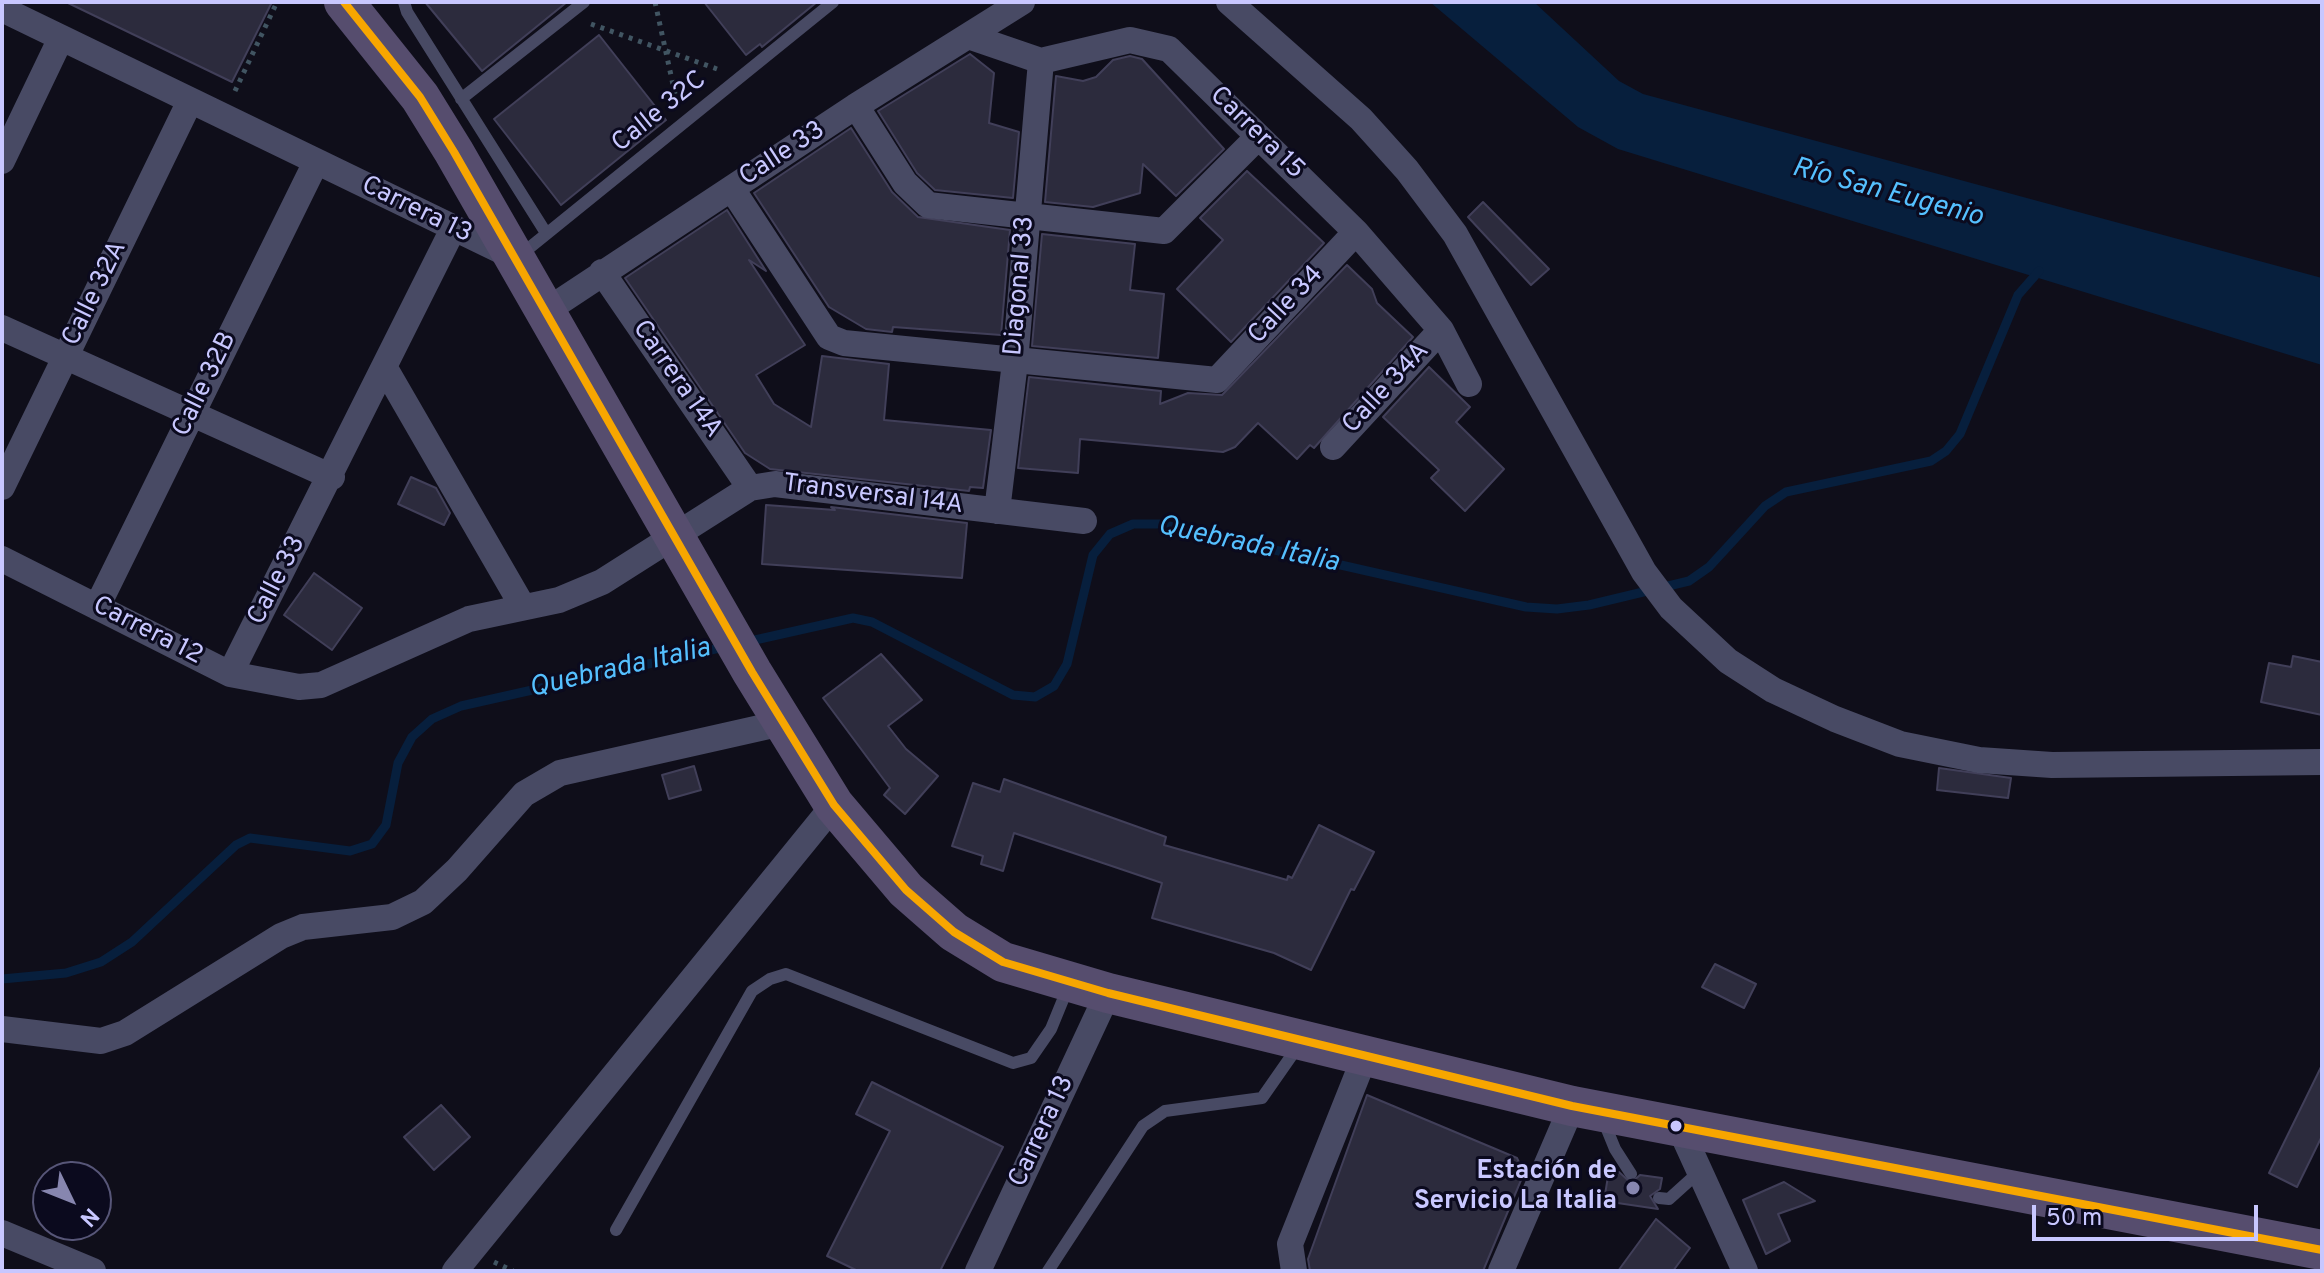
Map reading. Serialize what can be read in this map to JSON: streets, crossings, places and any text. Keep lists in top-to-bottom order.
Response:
{
  "streets": {
    "street": [
      "Carrera 15",
      "Calle 33",
      "Carrera 13",
      "Diagonal 33",
      "Calle 32A",
      "Calle 34",
      "Carrera 14A",
      "Calle 32B",
      "Calle 34A",
      "Transversal 14A",
      "Carrera 12"
    ],
    "lane": ["Calle 32C"]
  },
  "crossings": [
    ["Calle 32C", "Carrera 13"],
    ["Carrera 15", "Diagonal 33"],
    ["Carrera 15", "Calle 34"],
    ["Carrera 15", "Calle 34A"],
    ["Calle 33", "Carrera 13"],
    ["Calle 33", "Carrera 14A"],
    ["Calle 33", "Carrera 12"],
    ["Carrera 13", "Calle 32A"],
    ["Carrera 13", "Calle 32B"],
    ["Diagonal 33", "Calle 34"],
    ["Diagonal 33", "Transversal 14A"],
    ["Carrera 14A", "Transversal 14A"],
    ["Calle 32B", "Carrera 12"]
  ],
  "water": ["Río San Eugenio", "Quebrada Italia"],
  "places": ["Estación de Servicio La Italia"],
  "scale_bar": "50 m",
  "north": "bottom right"
}
